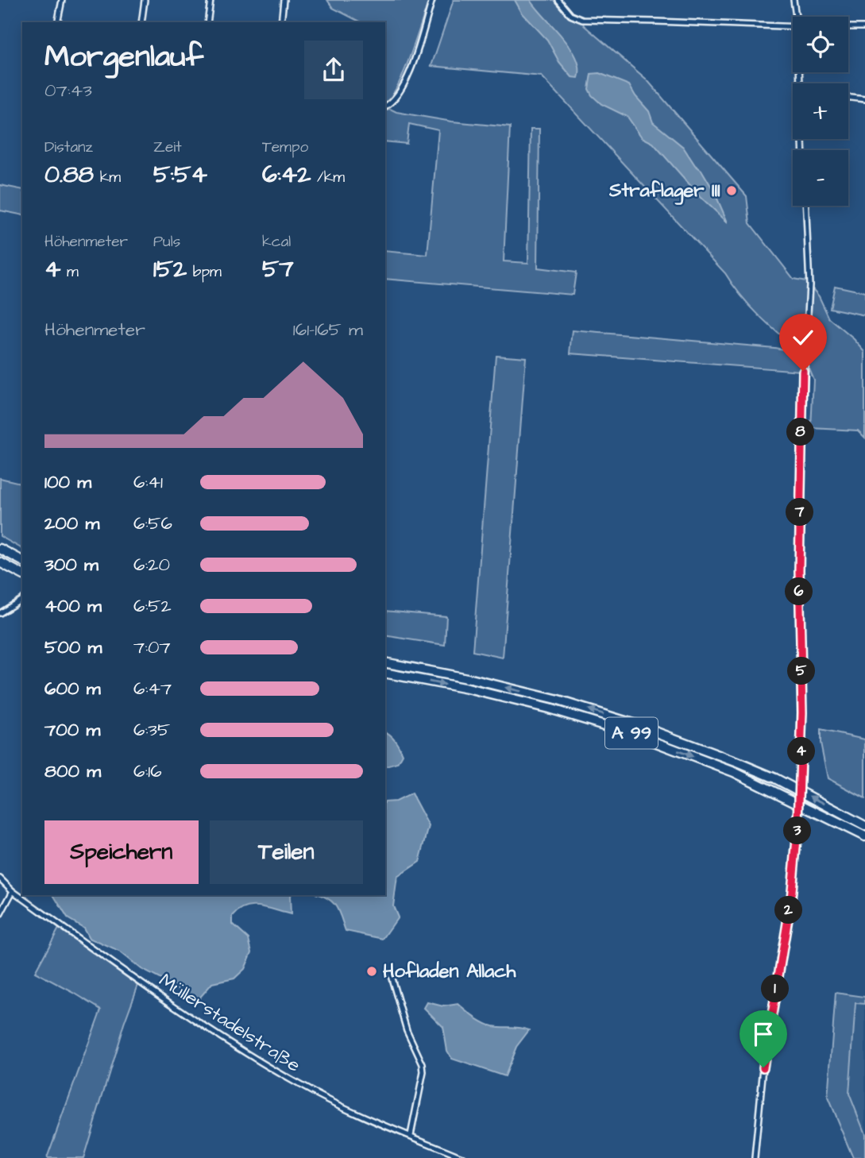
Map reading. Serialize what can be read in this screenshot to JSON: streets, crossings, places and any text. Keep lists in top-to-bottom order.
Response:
{
  "streets": {
    "highway": ["A 99"],
    "street": ["Müllerstadelstraße"]
  },
  "places": ["Straflager III", "Hofladen Allach"],
  "page": {
    "map_buttons": ["+", "−"],
    "heading": ["Morgenlauf", "07:43"],
    "stats": [
      ["Distanz", "0.88 km"],
      ["Zeit", "5:54"],
      ["Tempo", "6:42 /km"],
      ["Höhenmeter", "4 m"],
      ["Puls", "152 bpm"],
      ["kcal", "57"]
    ],
    "chart": ["Höhenmeter", "161–165 m"],
    "pins": [
      "8",
      "7",
      "6",
      "5",
      "4",
      "3",
      "2",
      "1"
    ],
    "list": [
      {
        "name": "100 m",
        "note": "6:41"
      },
      {
        "name": "200 m",
        "note": "6:56"
      },
      {
        "name": "300 m",
        "note": "6:20"
      },
      {
        "name": "400 m",
        "note": "6:52"
      },
      {
        "name": "500 m",
        "note": "7:07"
      },
      {
        "name": "600 m",
        "note": "6:47"
      },
      {
        "name": "700 m",
        "note": "6:35"
      },
      {
        "name": "800 m",
        "note": "6:16"
      }
    ],
    "buttons": ["Speichern", "Teilen"]
  }
}
